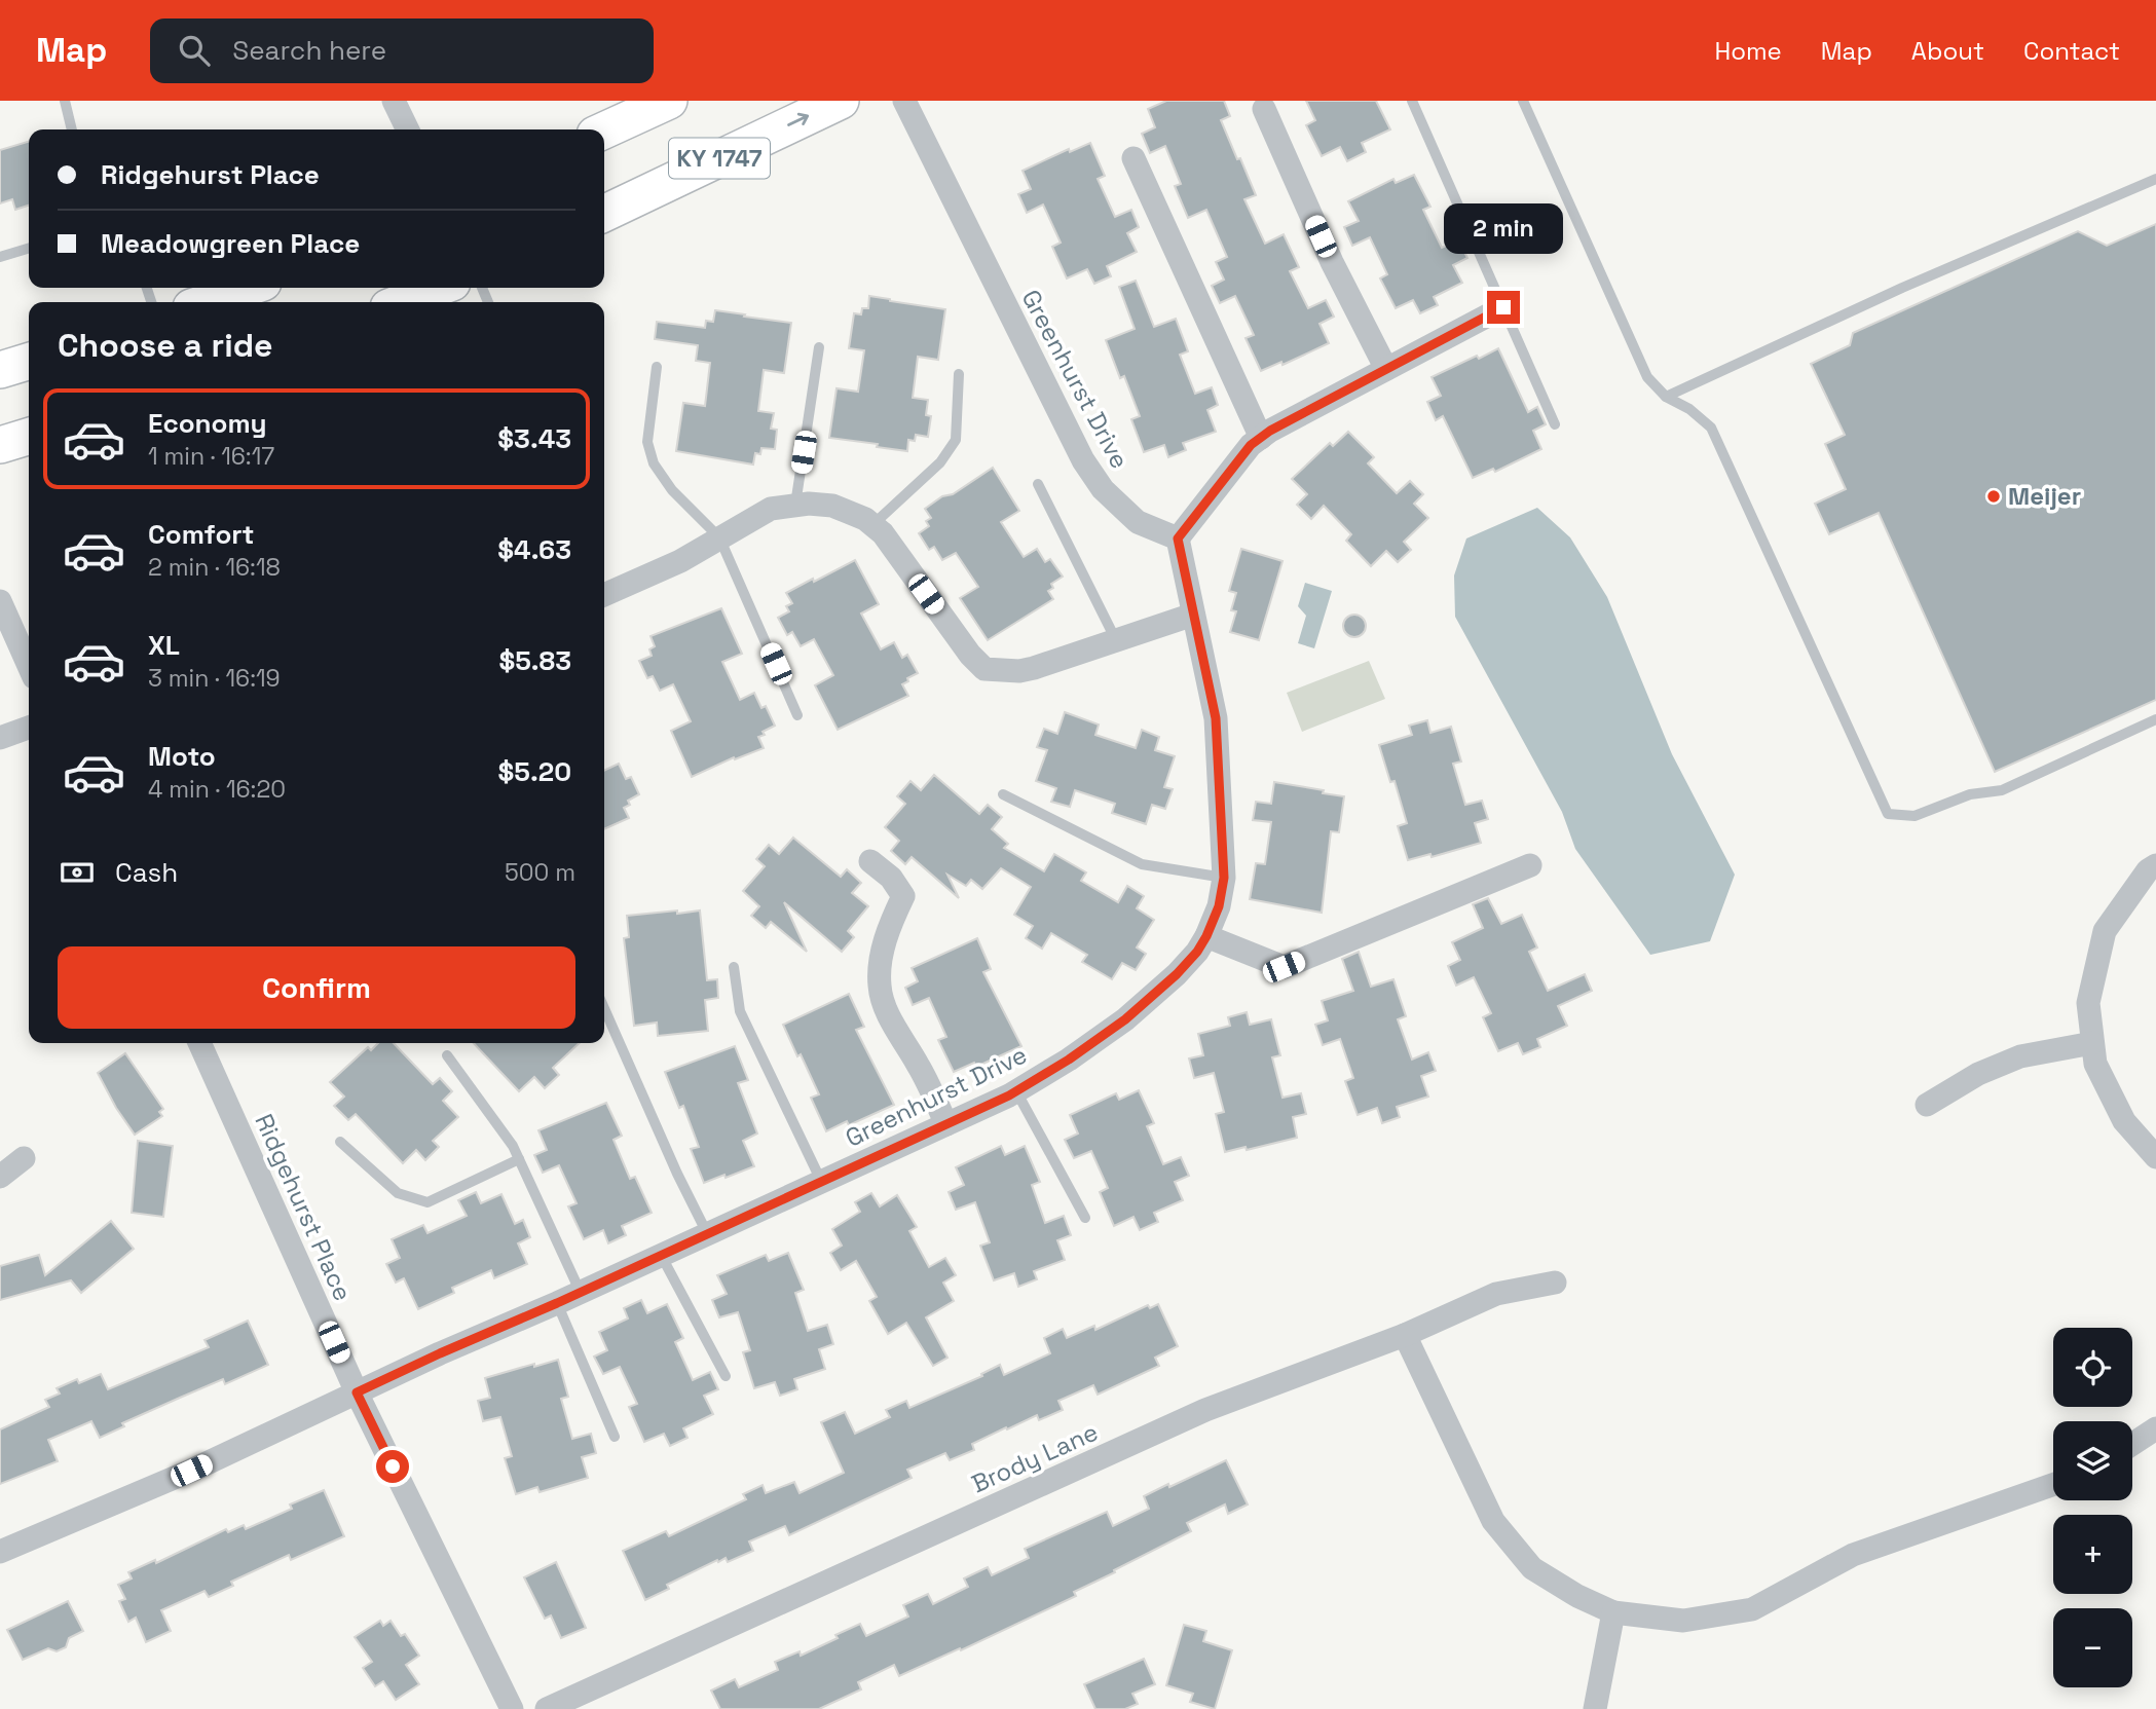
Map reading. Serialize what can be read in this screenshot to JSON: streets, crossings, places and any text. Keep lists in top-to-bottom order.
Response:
{
  "streets": {
    "main road": ["KY 1747"],
    "street": ["Greenhurst Drive", "Ridgehurst Place", "Brody Lane"]
  },
  "crossings": [
    ["Greenhurst Drive", "Ridgehurst Place"]
  ],
  "places": ["Meijer"],
  "page": {
    "header": "Map",
    "search": "Search here",
    "nav": [
      "Home",
      "Map",
      "About",
      "Contact"
    ],
    "banner": ["Ridgehurst Place", "Meadowgreen Place"],
    "bubble": "2 min",
    "heading": "Choose a ride",
    "list": [
      {
        "name": "Economy",
        "note": "1 min · 16:17",
        "value": "$3.43"
      },
      {
        "name": "Comfort",
        "note": "2 min · 16:18",
        "value": "$4.63"
      },
      {
        "name": "XL",
        "note": "3 min · 16:19",
        "value": "$5.83"
      },
      {
        "name": "Moto",
        "note": "4 min · 16:20",
        "value": "$5.20"
      }
    ],
    "pay": ["Cash", "500 m"],
    "buttons": "Confirm",
    "map_buttons": ["+", "−"]
  }
}
